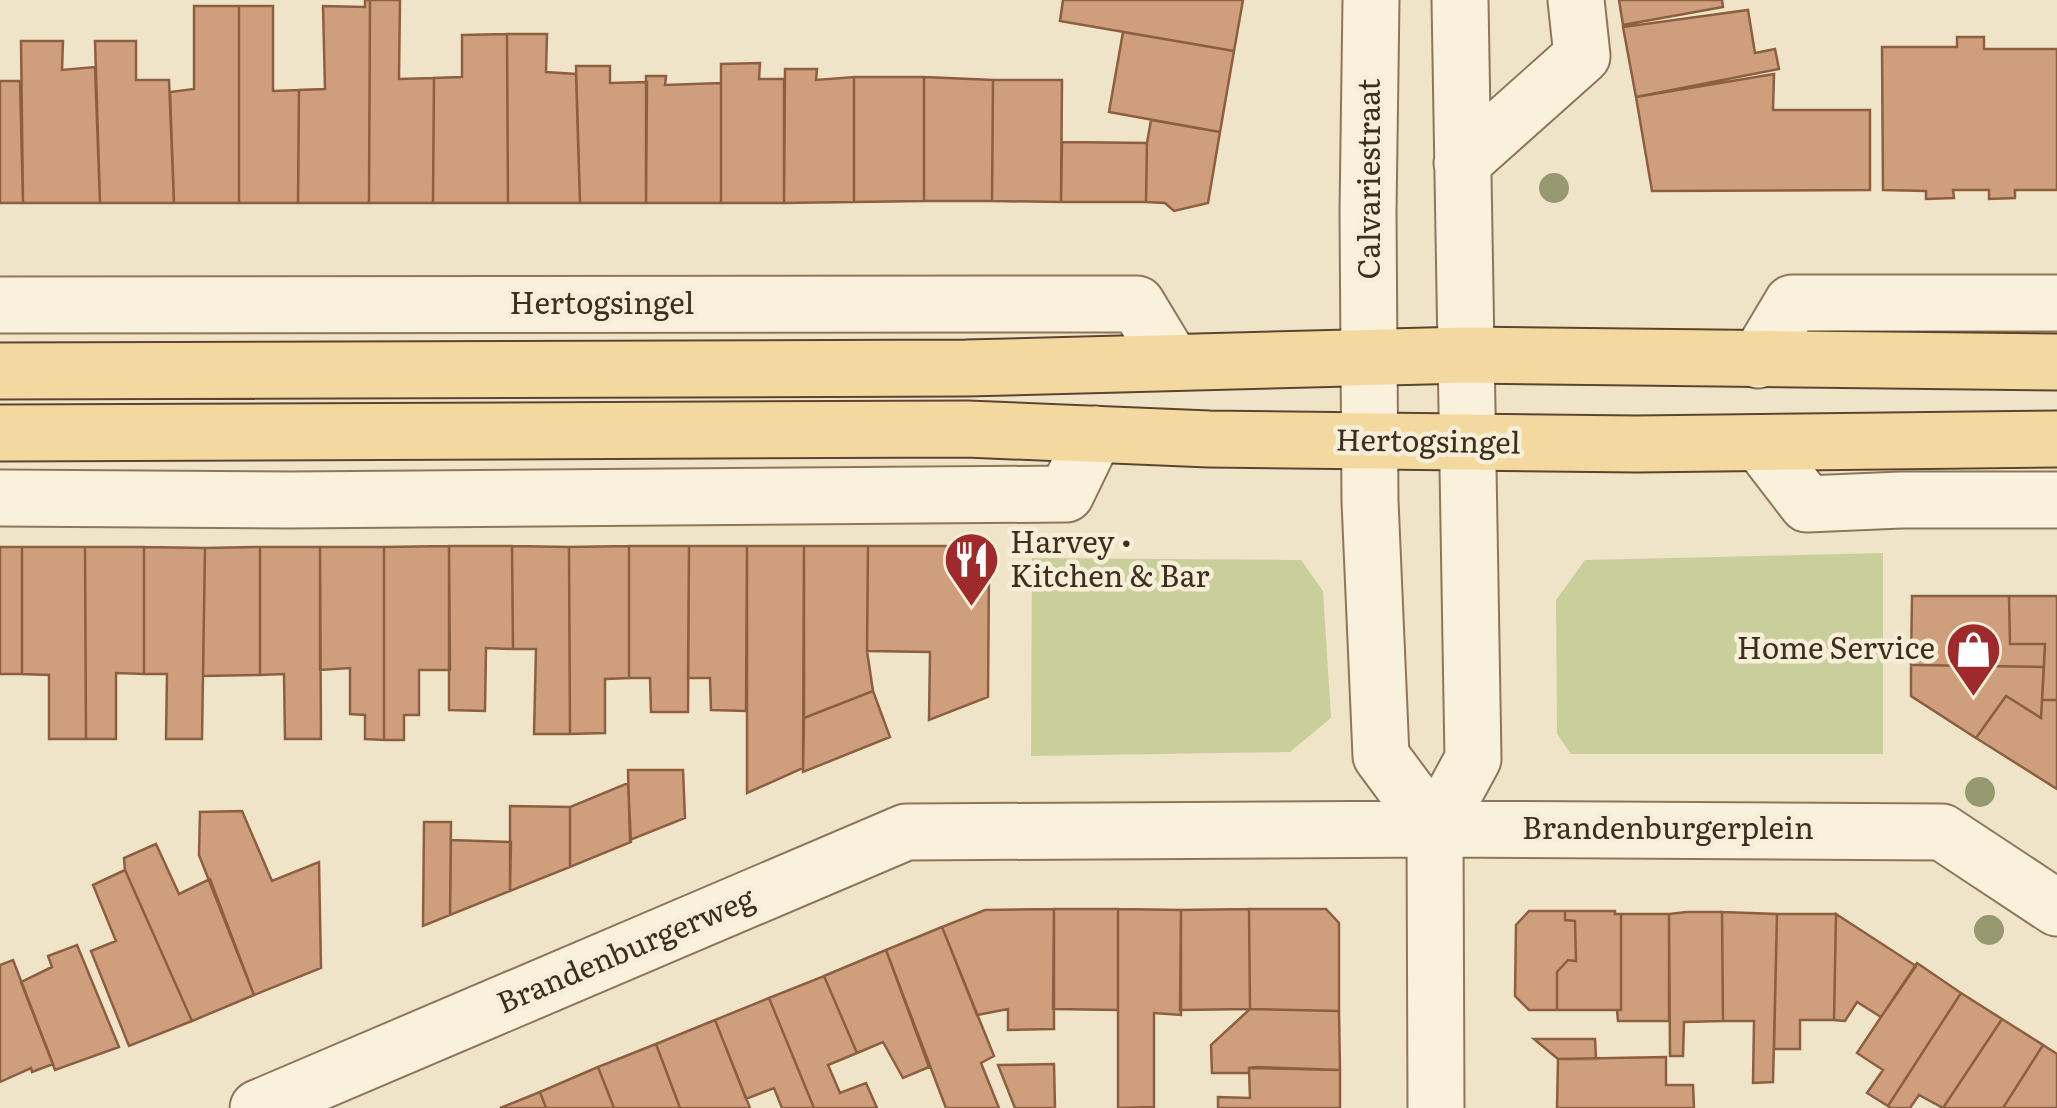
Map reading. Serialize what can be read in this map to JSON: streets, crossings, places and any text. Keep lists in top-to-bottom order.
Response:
{
  "streets": {
    "main road": ["Hertogsingel"],
    "street": ["Calvariestraat", "Brandenburgerplein", "Brandenburgerweg"]
  },
  "crossings": [
    ["Brandenburgerplein", "Brandenburgerweg"]
  ],
  "places": {
    "restaurant": ["Harvey • Kitchen & Bar"],
    "shop": ["Home Service"]
  }
}
